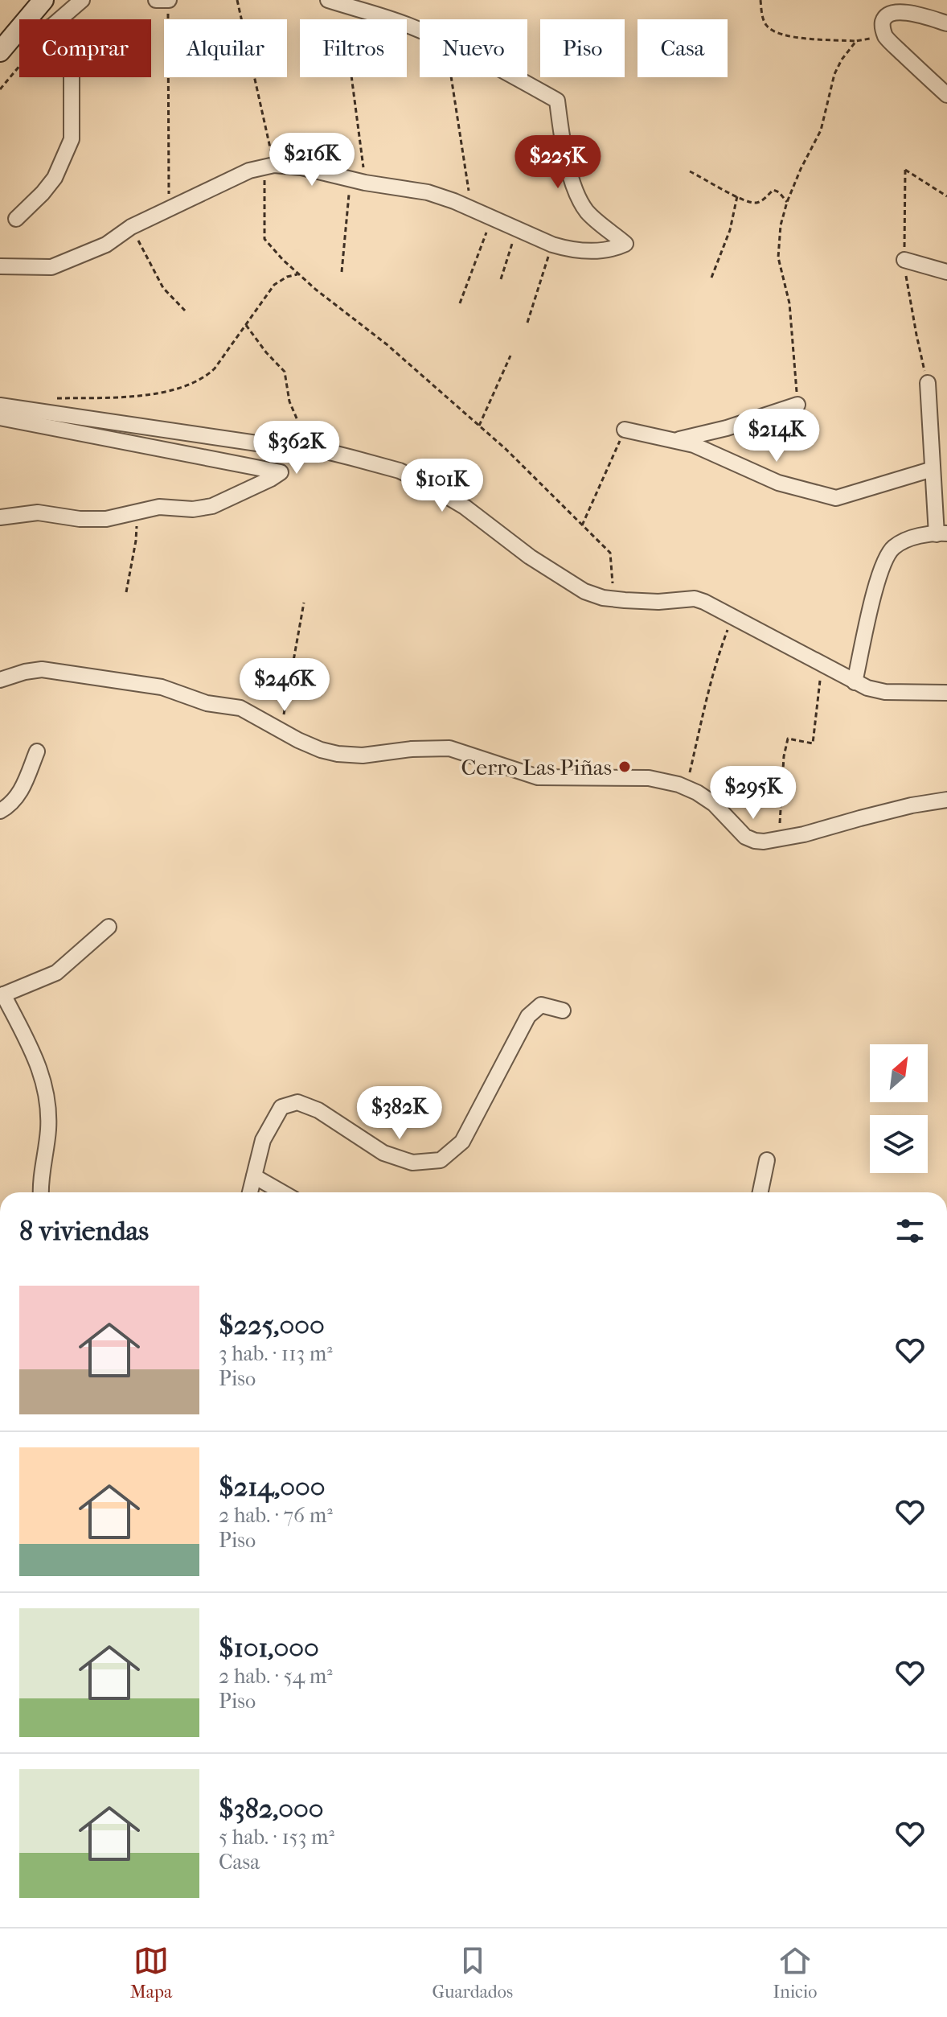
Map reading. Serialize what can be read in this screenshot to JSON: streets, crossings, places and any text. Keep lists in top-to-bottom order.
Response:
{
  "places": ["Cerro Las Piñas"],
  "north": "top right",
  "page": {
    "chip": [
      "Comprar",
      "Alquilar",
      "Filtros",
      "Nuevo",
      "Piso",
      "Casa"
    ],
    "price": [
      "$216K",
      "$225K",
      "$214K",
      "$362K",
      "$101K",
      "$246K",
      "$295K",
      "$382K"
    ],
    "heading": "8 viviendas",
    "list": [
      {
        "name": "$225,000",
        "note": "3 hab. · 113 m² · Piso"
      },
      {
        "name": "$214,000",
        "note": "2 hab. · 76 m² · Piso"
      },
      {
        "name": "$101,000",
        "note": "2 hab. · 54 m² · Piso"
      },
      {
        "name": "$382,000",
        "note": "5 hab. · 153 m² · Casa"
      }
    ],
    "tabs": ["Mapa", "Guardados", "Inicio"]
  }
}
